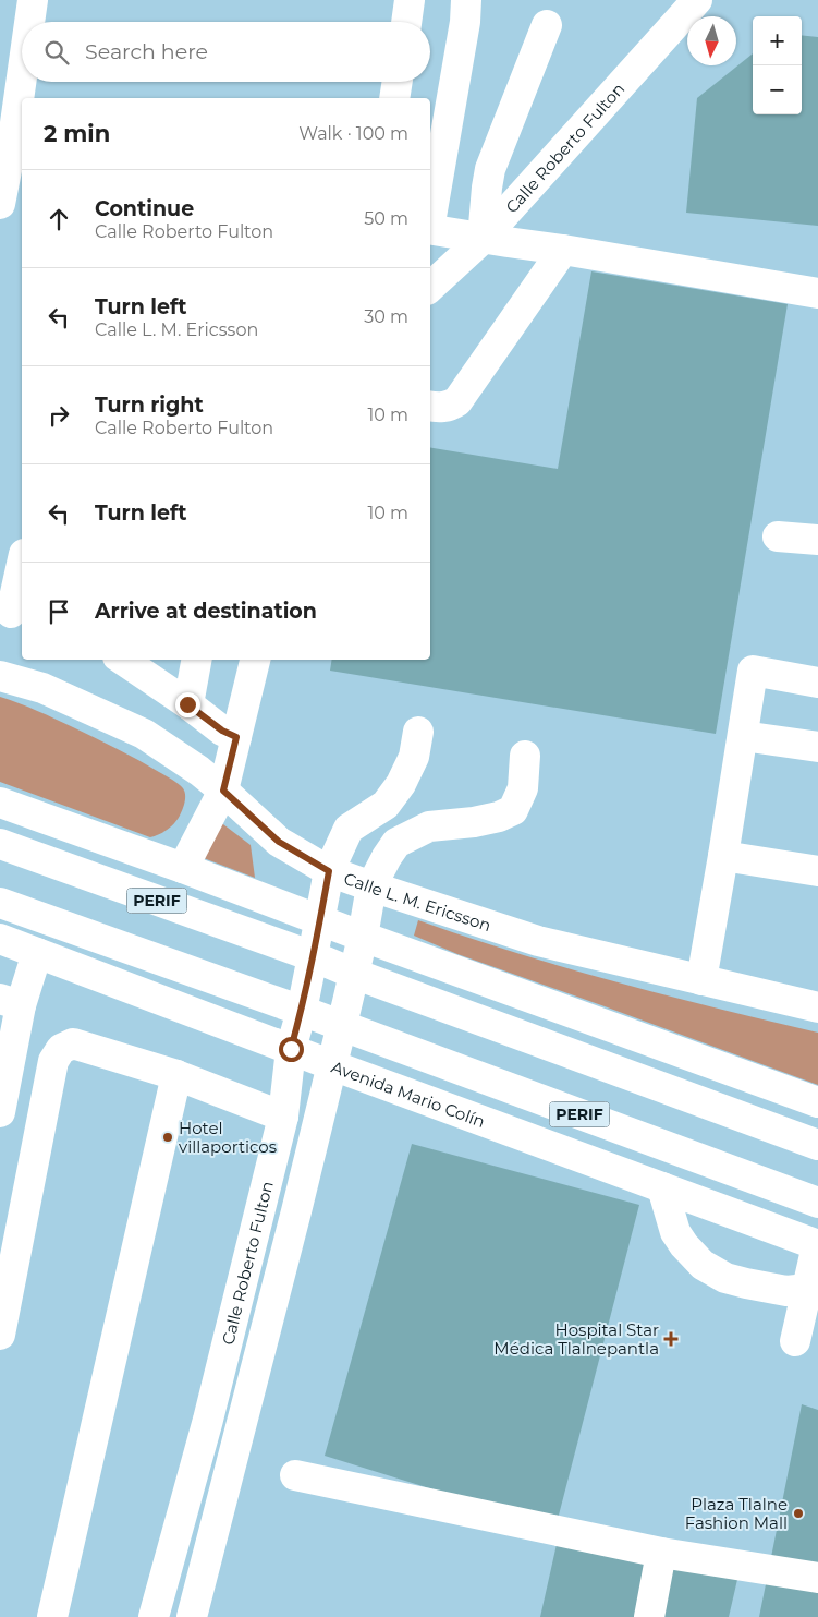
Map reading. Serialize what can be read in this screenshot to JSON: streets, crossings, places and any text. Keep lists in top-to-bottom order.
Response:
{
  "streets": {
    "main road": [
      "Calle Roberto Fulton",
      "PERIF",
      "Calle L. M. Ericsson",
      "Avenida Mario Colín"
    ]
  },
  "crossings": [
    ["Calle Roberto Fulton", "PERIF"],
    ["Calle Roberto Fulton", "Calle L. M. Ericsson"],
    ["Calle Roberto Fulton", "Avenida Mario Colín"]
  ],
  "places": {
    "other": ["Hotel villaporticos", "Plaza Tlalne Fashion Mall"],
    "health": ["Hospital Star Médica Tlalnepantla"]
  },
  "north": "bottom",
  "page": {
    "map_buttons": ["+", "−"],
    "search": "Search here",
    "heading": ["2 min", "Walk · 100 m"],
    "list": [
      ["Continue", "Calle Roberto Fulton", "50 m"],
      ["Turn left", "Calle L. M. Ericsson", "30 m"],
      ["Turn right", "Calle Roberto Fulton", "10 m"],
      ["Turn left", "10 m"],
      "Arrive at destination"
    ]
  }
}
